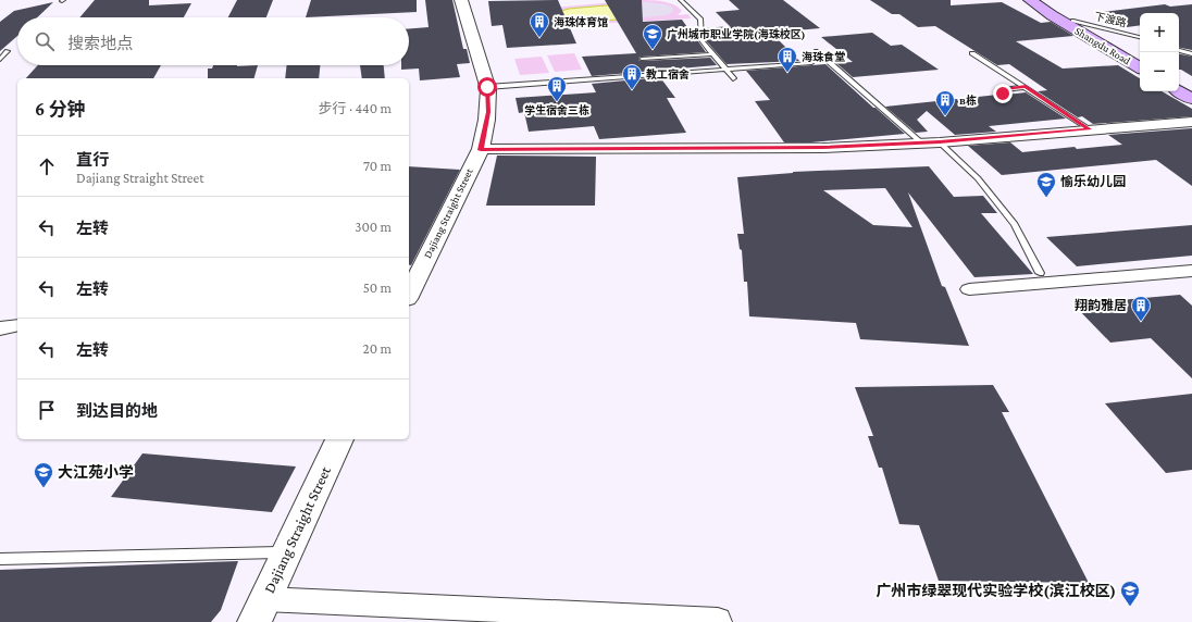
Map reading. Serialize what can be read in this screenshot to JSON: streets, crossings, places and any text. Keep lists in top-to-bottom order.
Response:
{
  "streets": {
    "main road": ["Shangdu Road"],
    "street": ["Dajiang Straight Street"],
    "lane": ["下渡路"]
  },
  "crossings": [
    ["下渡路", "Shangdu Road"]
  ],
  "places": {
    "building": [
      "海珠体育馆",
      "海珠食堂",
      "教工宿舍",
      "学生宿舍三栋",
      "B栋",
      "翔韵雅居"
    ],
    "school or university": [
      "广州城市职业学院(海珠校区)",
      "愉乐幼儿园",
      "大江苑小学",
      "广州市绿翠现代实验学校(滨江校区)"
    ]
  },
  "page": {
    "map_buttons": ["+", "−"],
    "search": "搜索地点",
    "heading": ["6 分钟", "步行 · 440 m"],
    "list": [
      ["直行", "Dajiang Straight Street", "70 m"],
      ["左转", "300 m"],
      ["左转", "50 m"],
      ["左转", "20 m"],
      "到达目的地"
    ]
  }
}
